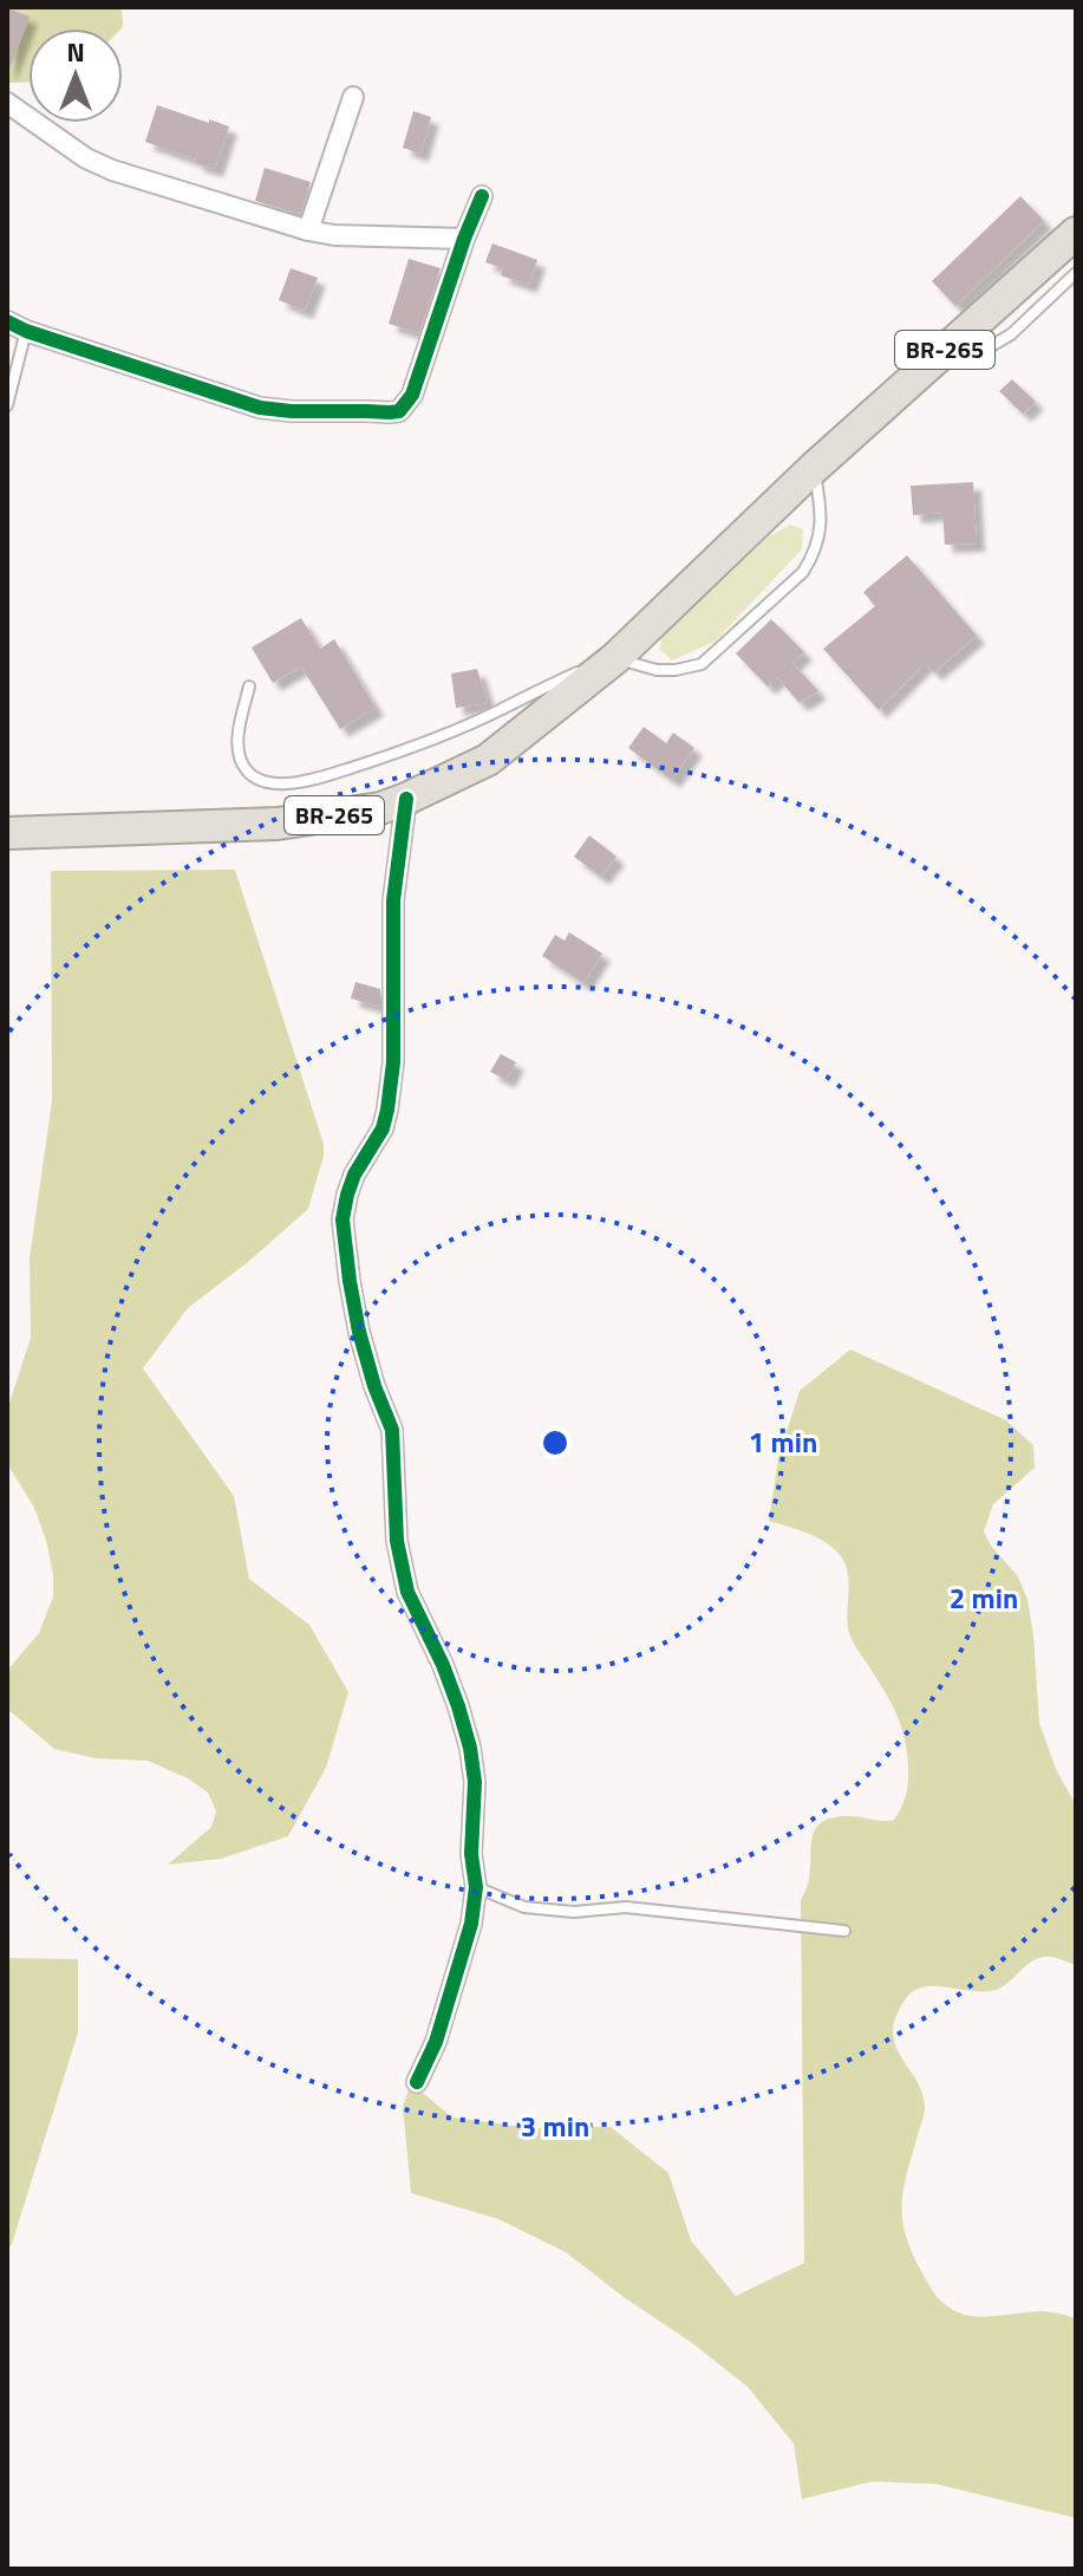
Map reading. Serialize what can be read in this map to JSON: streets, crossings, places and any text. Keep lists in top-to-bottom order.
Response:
{
  "streets": {
    "highway": ["BR-265"]
  },
  "north": "top",
  "rings": ["1 min", "2 min", "3 min"]
}
